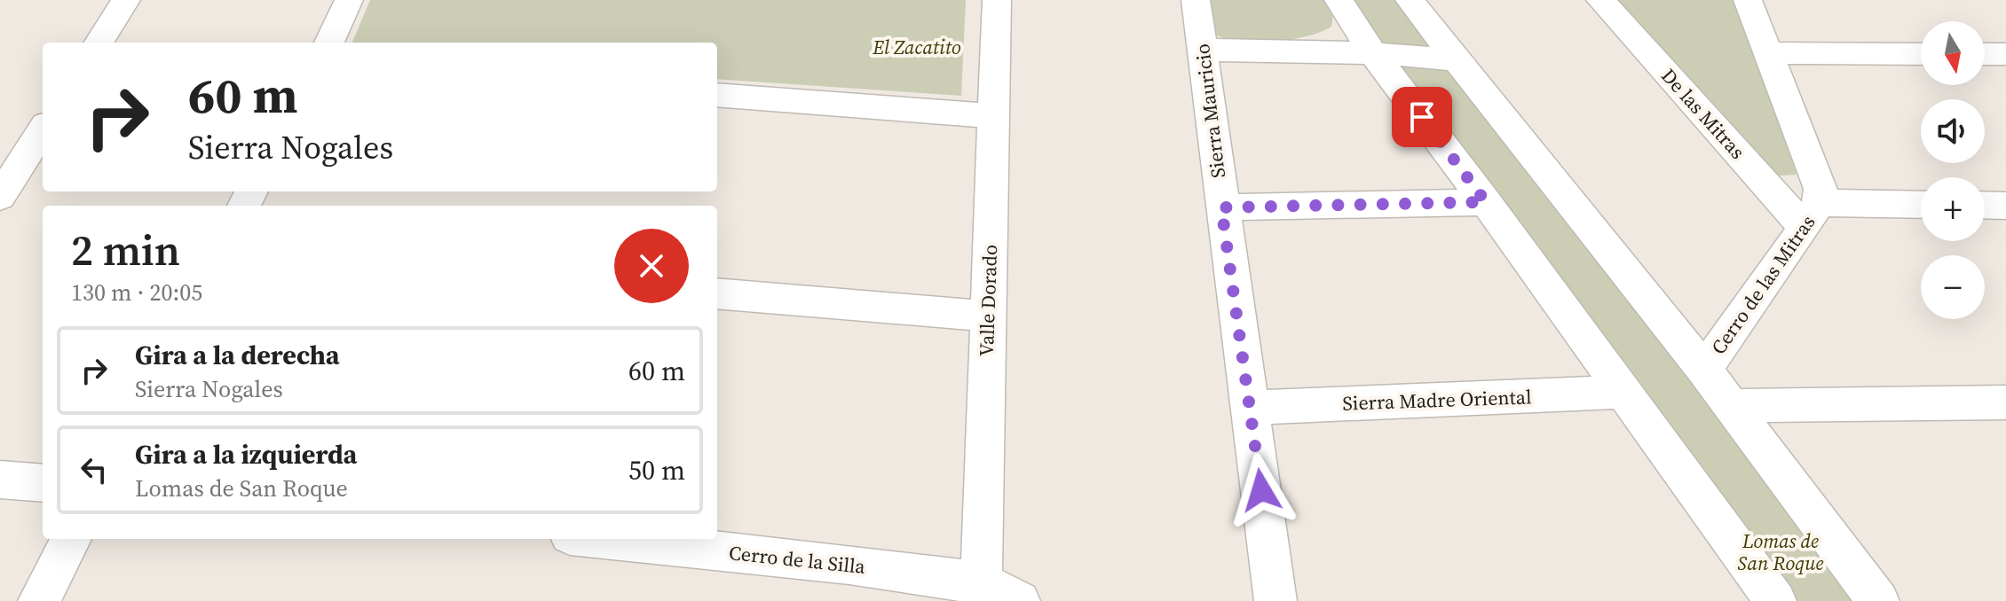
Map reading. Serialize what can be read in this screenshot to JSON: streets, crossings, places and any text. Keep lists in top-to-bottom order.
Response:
{
  "streets": {
    "street": [
      "Sierra Mauricio",
      "De las Mitras",
      "Cerro de las Mitras",
      "Valle Dorado",
      "Sierra Madre Oriental",
      "Cerro de la Silla"
    ]
  },
  "crossings": [
    ["Sierra Mauricio", "Sierra Madre Oriental"],
    ["De las Mitras", "Cerro de las Mitras"],
    ["Valle Dorado", "Cerro de la Silla"]
  ],
  "parks": ["El Zacatito", "Lomas de San Roque"],
  "north": "bottom",
  "page": {
    "map_buttons": ["+", "−"],
    "turn": ["60 m", "Sierra Nogales"],
    "heading": ["2 min", "130 m · 20:05"],
    "list": [
      {
        "name": "Gira a la derecha",
        "note": "Sierra Nogales",
        "value": "60 m"
      },
      {
        "name": "Gira a la izquierda",
        "note": "Lomas de San Roque",
        "value": "50 m"
      }
    ]
  }
}
